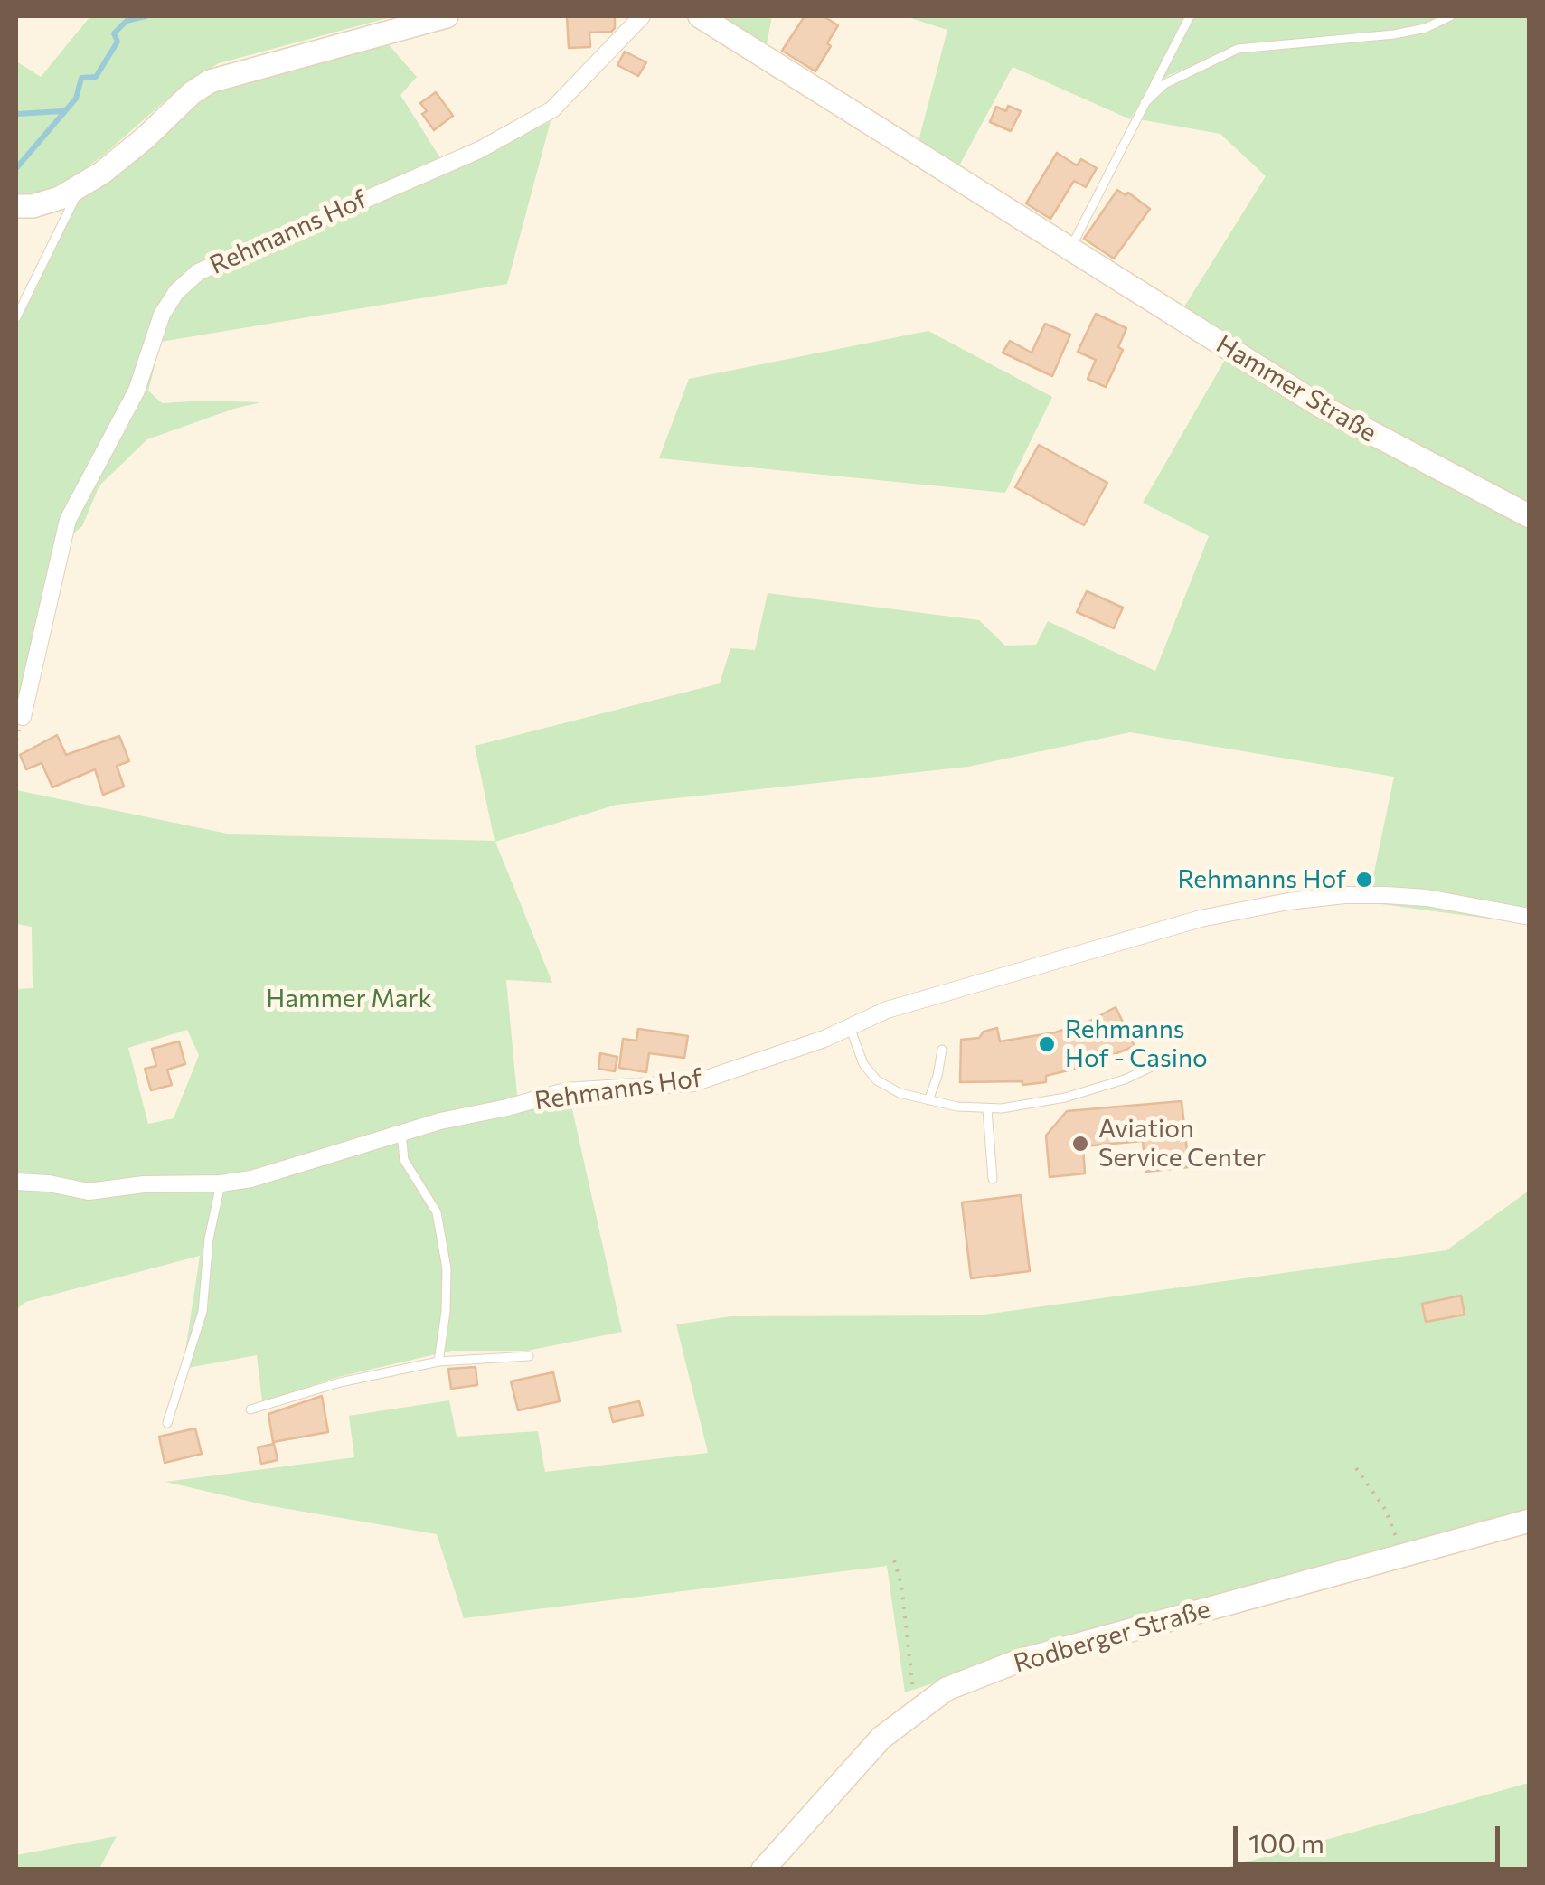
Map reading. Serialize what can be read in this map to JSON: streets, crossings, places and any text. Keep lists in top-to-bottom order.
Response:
{
  "streets": {
    "main road": ["Hammer Straße", "Rodberger Straße"],
    "street": ["Rehmanns Hof"]
  },
  "parks": ["Hammer Mark"],
  "places": ["Rehmanns Hof", "Rehmanns Hof - Casino", "Aviation Service Center"],
  "scale_bar": "100 m"
}
